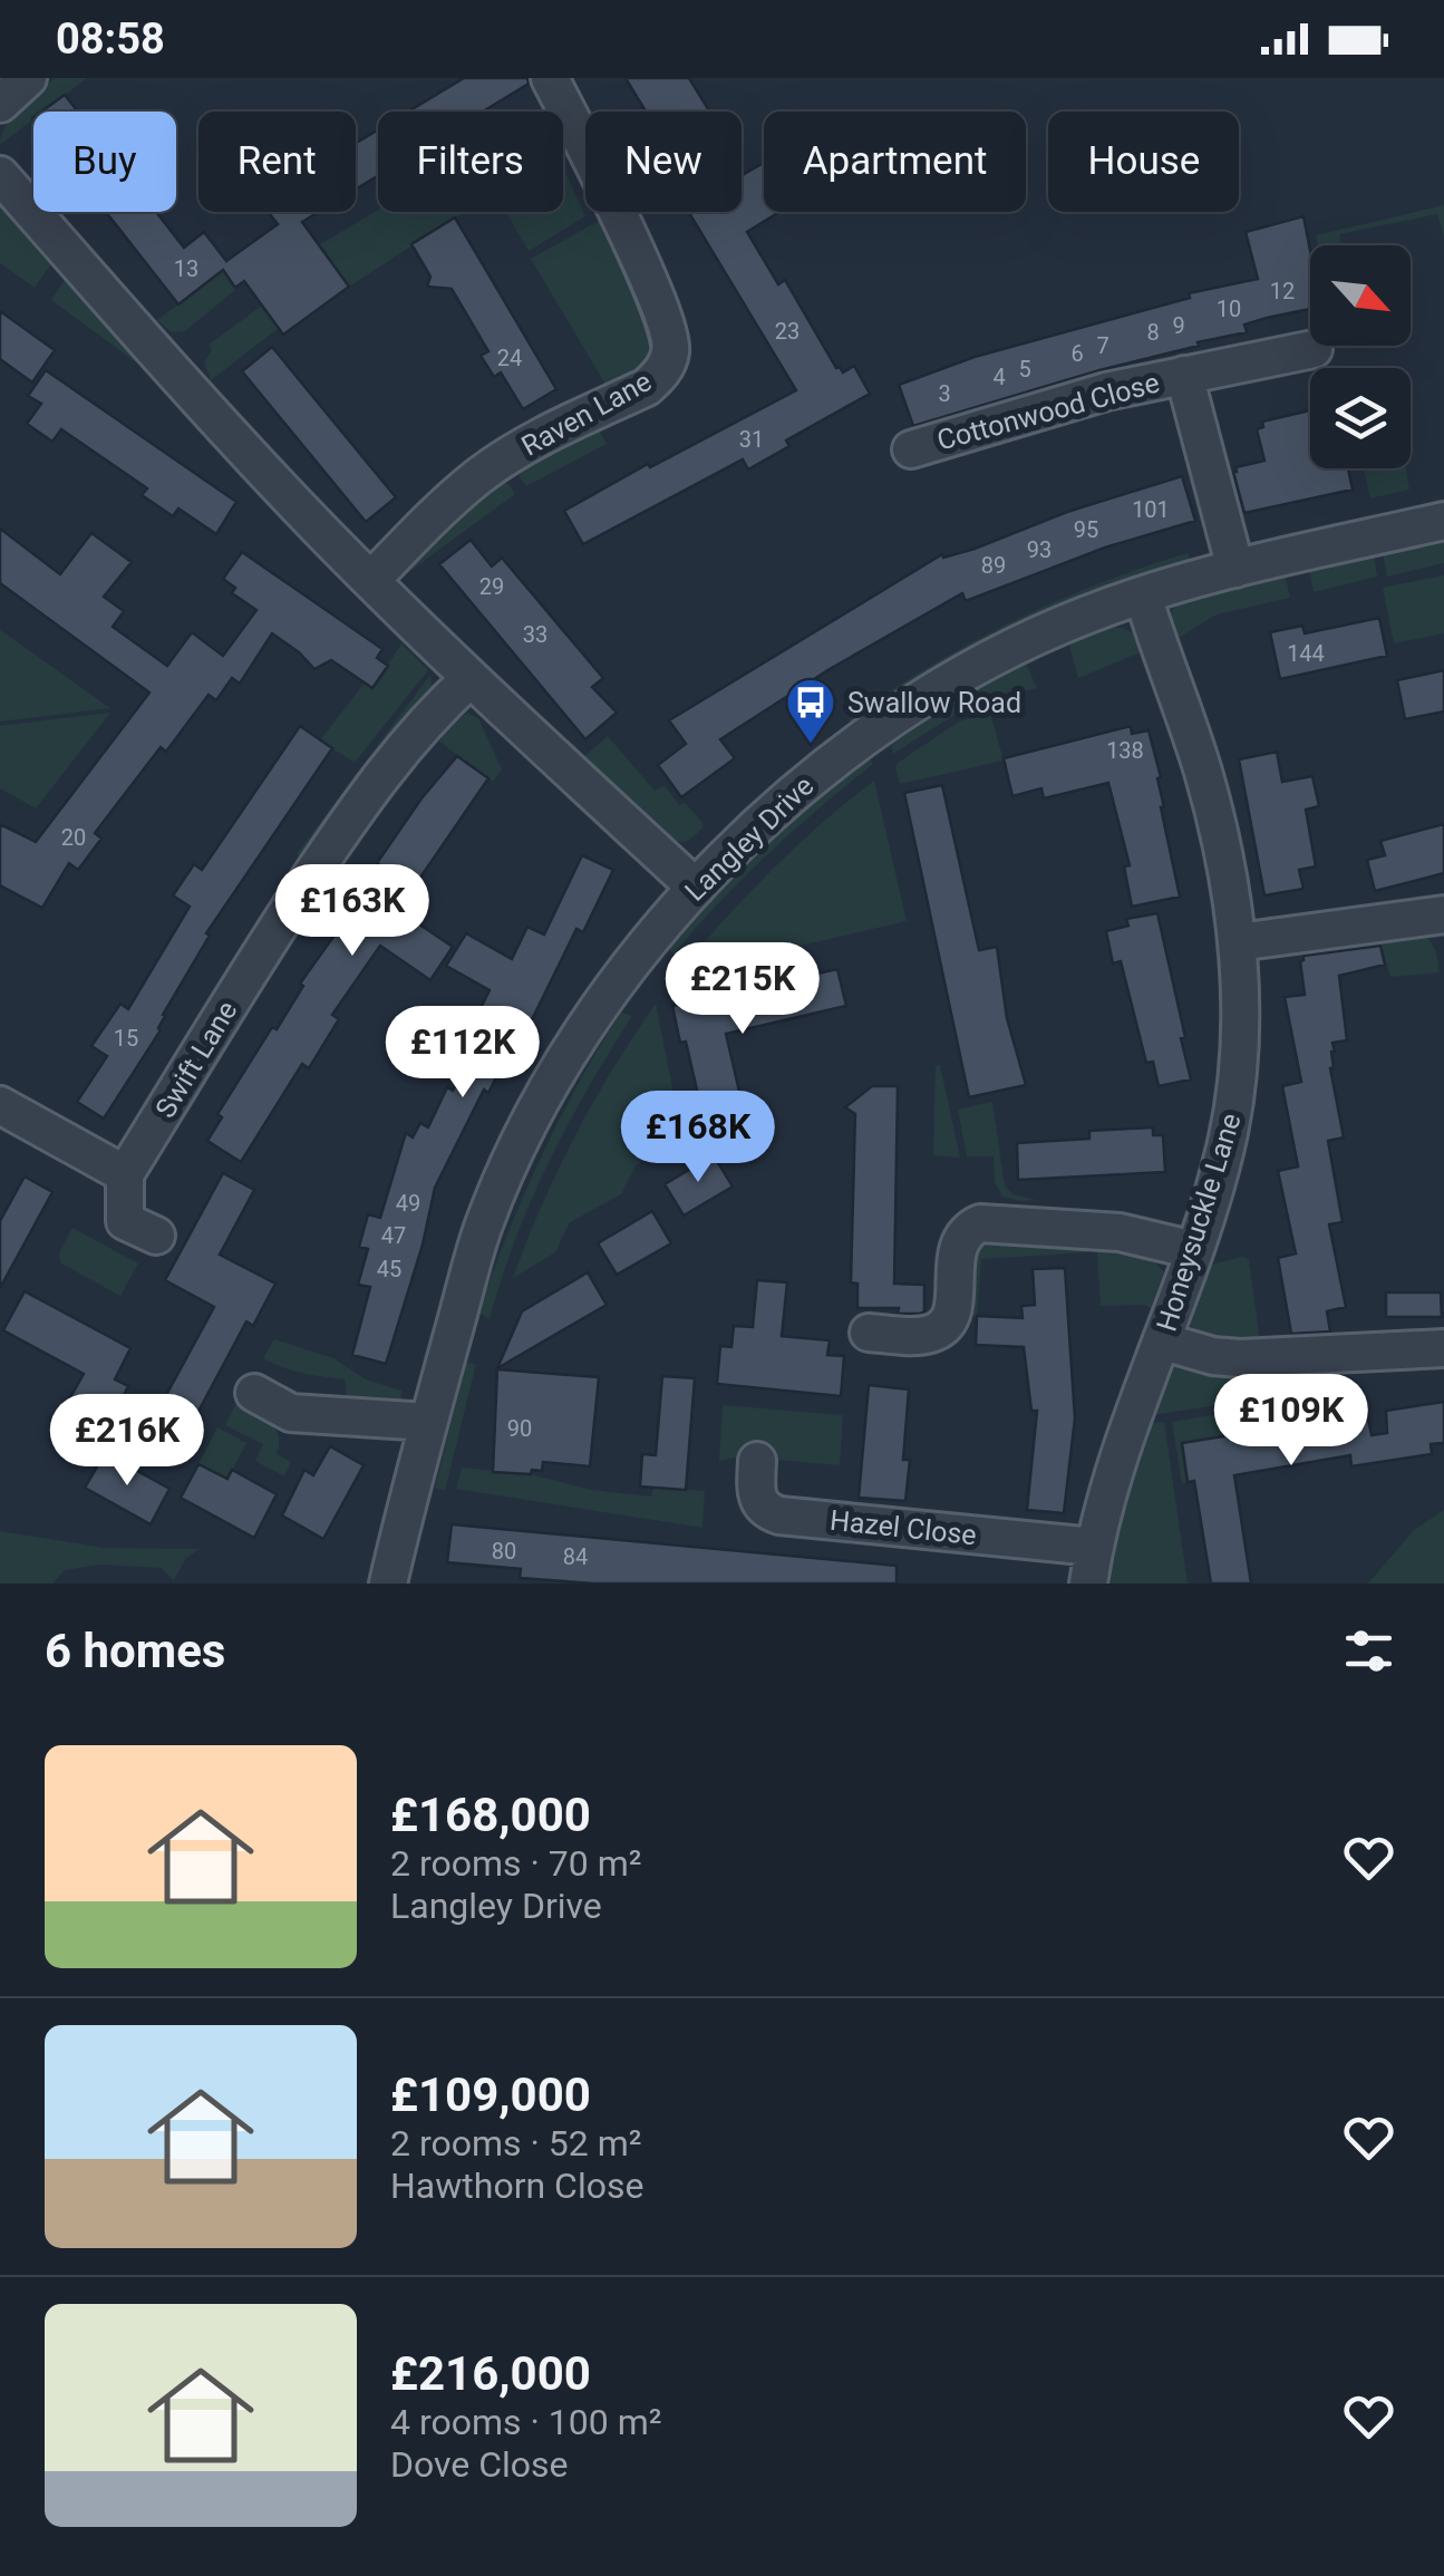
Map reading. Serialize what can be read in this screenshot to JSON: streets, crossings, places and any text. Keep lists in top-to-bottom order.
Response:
{
  "streets": {
    "street": [
      "Cottonwood Close",
      "Raven Lane",
      "Langley Drive",
      "Swift Lane",
      "Honeysuckle Lane",
      "Hazel Close"
    ]
  },
  "crossings": [
    ["Cottonwood Close", "Langley Drive"],
    ["Langley Drive", "Honeysuckle Lane"],
    ["Honeysuckle Lane", "Hazel Close"]
  ],
  "places": {
    "bus stop": ["Swallow Road"]
  },
  "house_numbers": [
    "13",
    "12",
    "10",
    "9",
    "23",
    "8",
    "7",
    "6",
    "24",
    "5",
    "4",
    "3",
    "31",
    "101",
    "95",
    "93",
    "89",
    "29",
    "33",
    "144",
    "138",
    "20",
    "15",
    "49",
    "47",
    "45",
    "90",
    "80",
    "84"
  ],
  "north": "bottom right",
  "page": {
    "status": "08:58",
    "chip": [
      "Buy",
      "Rent",
      "Filters",
      "New",
      "Apartment",
      "House"
    ],
    "price": [
      "£163K",
      "£215K",
      "£112K",
      "£168K",
      "£109K",
      "£216K"
    ],
    "heading": "6 homes",
    "list": [
      {
        "name": "£168,000",
        "note": "2 rooms · 70 m² · Langley Drive"
      },
      {
        "name": "£109,000",
        "note": "2 rooms · 52 m² · Hawthorn Close"
      },
      {
        "name": "£216,000",
        "note": "4 rooms · 100 m² · Dove Close"
      }
    ]
  }
}
